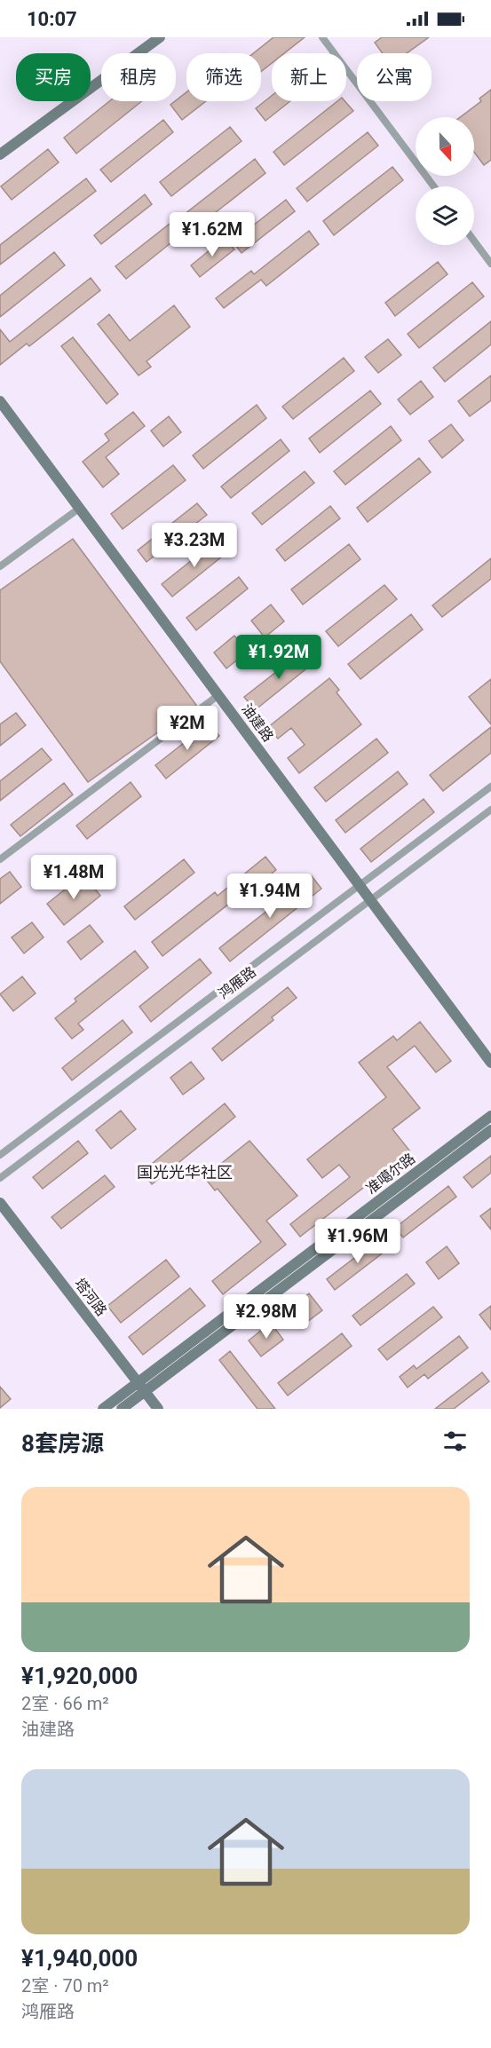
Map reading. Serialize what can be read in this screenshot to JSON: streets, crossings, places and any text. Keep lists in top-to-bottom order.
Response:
{
  "streets": {
    "main road": ["油建路", "准噶尔路", "塔河路"],
    "street": ["鸿雁路"]
  },
  "crossings": [
    ["油建路", "鸿雁路"],
    ["准噶尔路", "塔河路"]
  ],
  "districts": ["国光光华社区"],
  "north": "bottom",
  "page": {
    "status": "10:07",
    "chip": [
      "买房",
      "租房",
      "筛选",
      "新上",
      "公寓"
    ],
    "price": [
      "¥1.62M",
      "¥3.23M",
      "¥1.92M",
      "¥2M",
      "¥1.48M",
      "¥1.94M",
      "¥1.96M",
      "¥2.98M"
    ],
    "heading": "8套房源",
    "list": [
      {
        "name": "¥1,920,000",
        "note": "2室 · 66 m² · 油建路"
      },
      {
        "name": "¥1,940,000",
        "note": "2室 · 70 m² · 鸿雁路"
      }
    ]
  }
}
